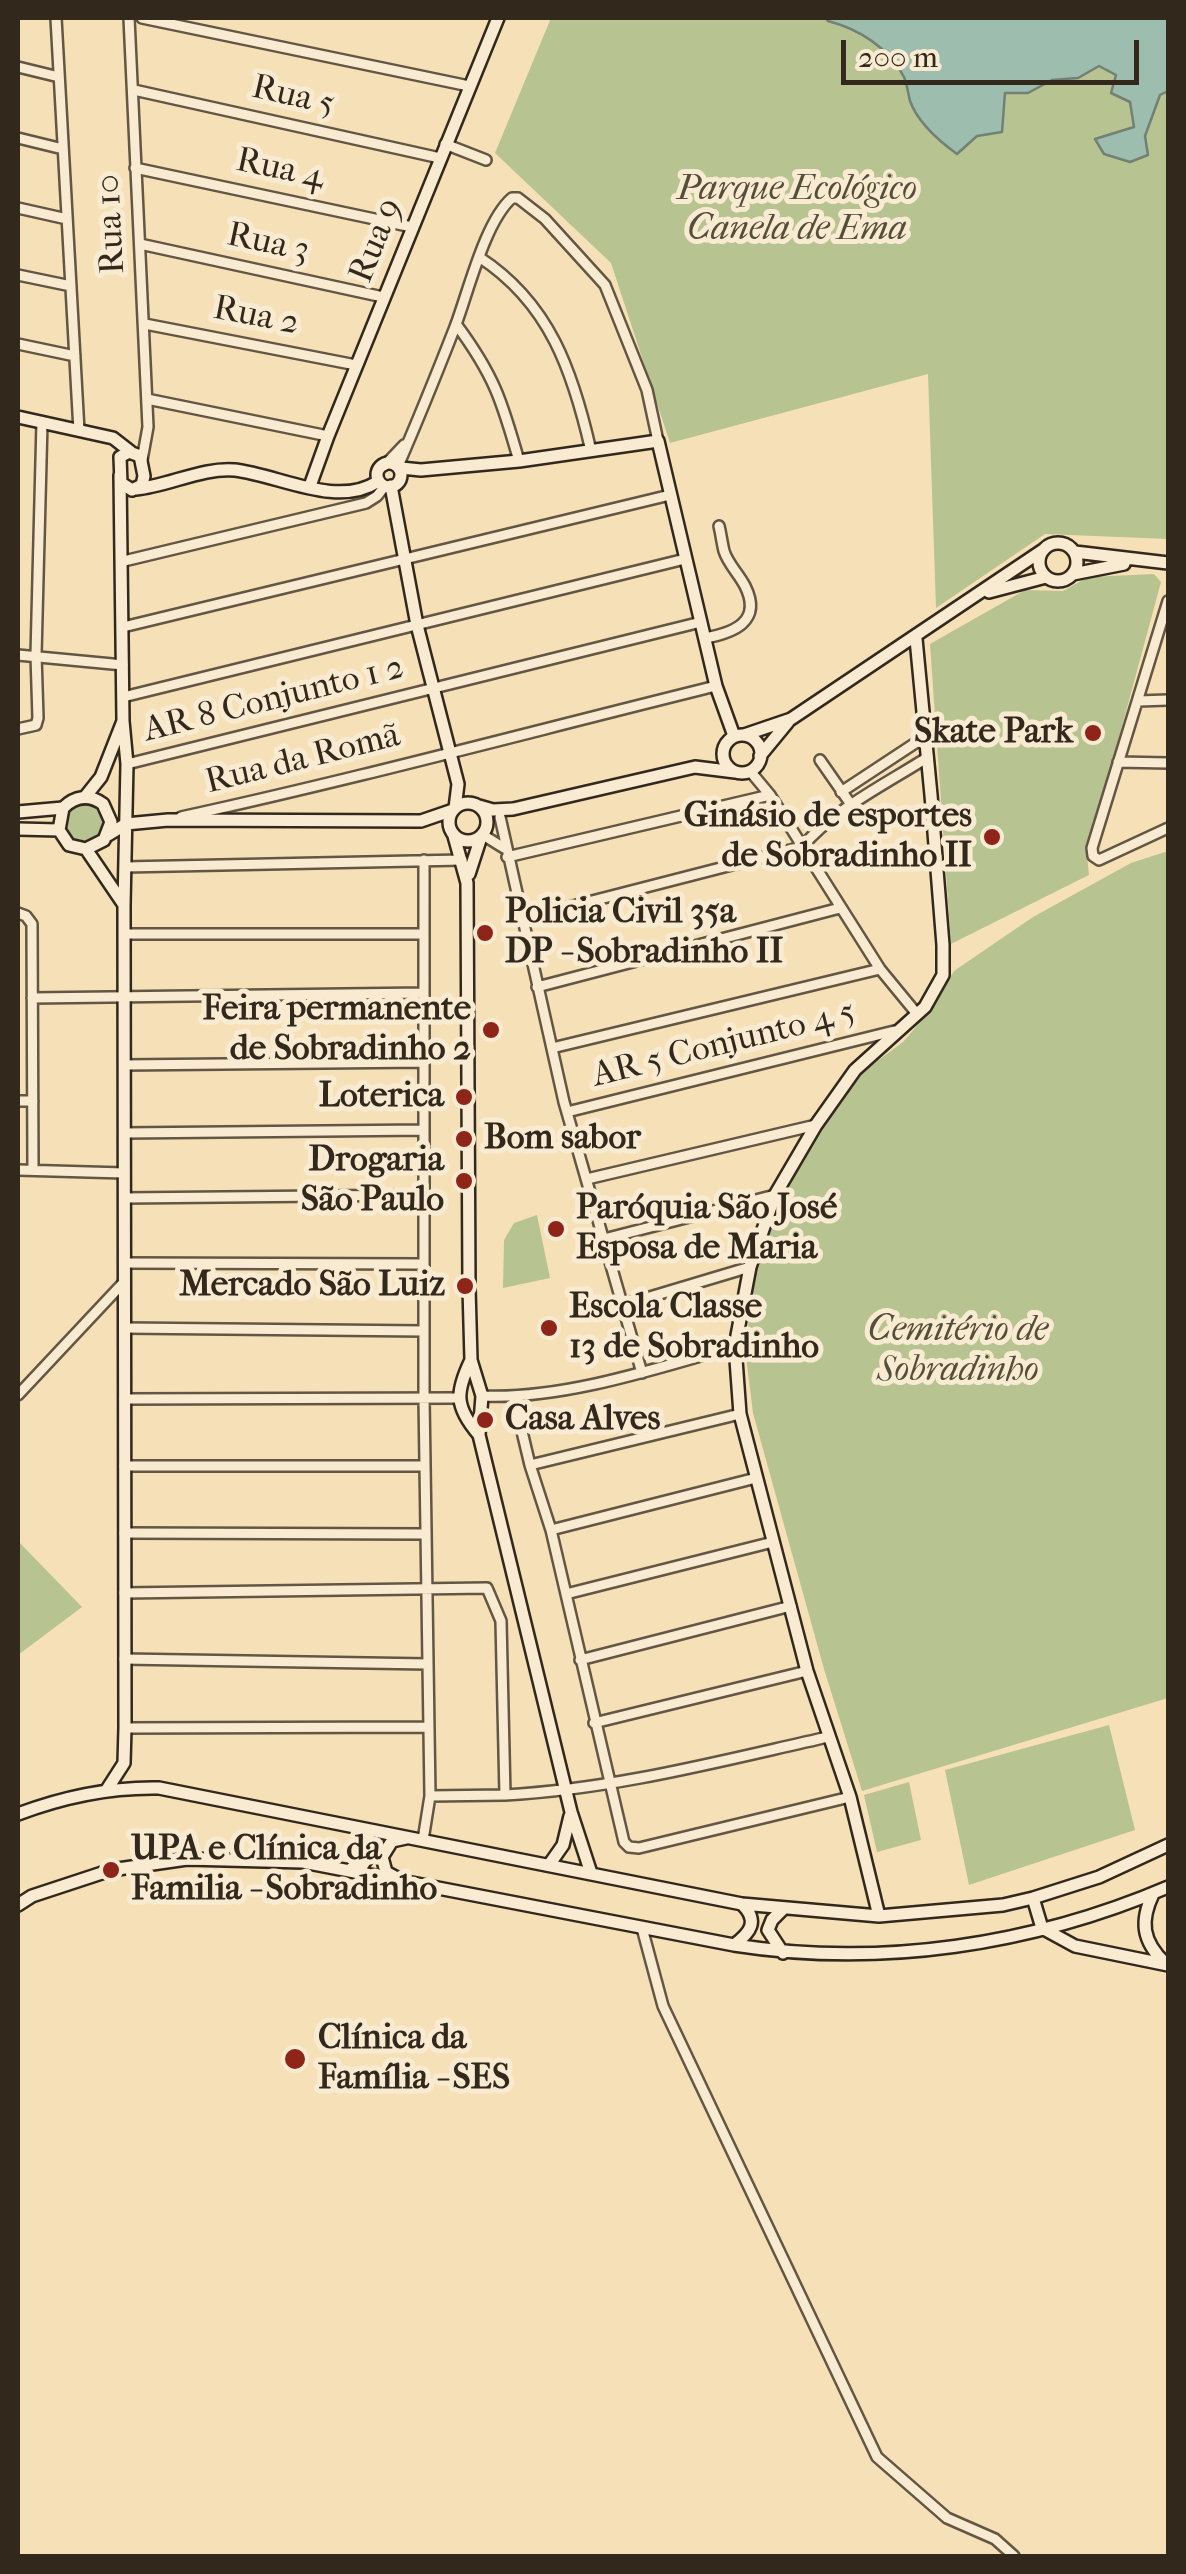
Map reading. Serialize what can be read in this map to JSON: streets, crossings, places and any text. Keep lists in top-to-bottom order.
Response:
{
  "streets": {
    "street": [
      "Rua 5",
      "Rua 4",
      "Rua 10",
      "Rua 9",
      "Rua 3",
      "Rua 2",
      "AR 8 Conjunto 1 2",
      "Rua da Romã",
      "AR 5 Conjunto 4 5"
    ]
  },
  "crossings": [
    ["Rua 5", "Rua 10"],
    ["Rua 5", "Rua 9"],
    ["Rua 4", "Rua 10"],
    ["Rua 4", "Rua 9"],
    ["Rua 10", "Rua 3"],
    ["Rua 10", "Rua 2"],
    ["Rua 9", "Rua 3"],
    ["Rua 9", "Rua 2"]
  ],
  "parks": ["Parque Ecológico Canela de Ema", "Cemitério de Sobradinho"],
  "places": [
    "Skate Park",
    "Ginásio de esportes de Sobradinho II",
    "Policia Civil 35a DP - Sobradinho II",
    "Feira permanente de Sobradinho 2",
    "Loterica",
    "Bom sabor",
    "Drogaria São Paulo",
    "Paróquia São José Esposa de Maria",
    "Mercado São Luiz",
    "Escola Classe 13 de Sobradinho",
    "Casa Alves",
    "UPA e Clínica da Familia - Sobradinho",
    "Clínica da Família - SES"
  ],
  "scale_bar": "200 m"
}
